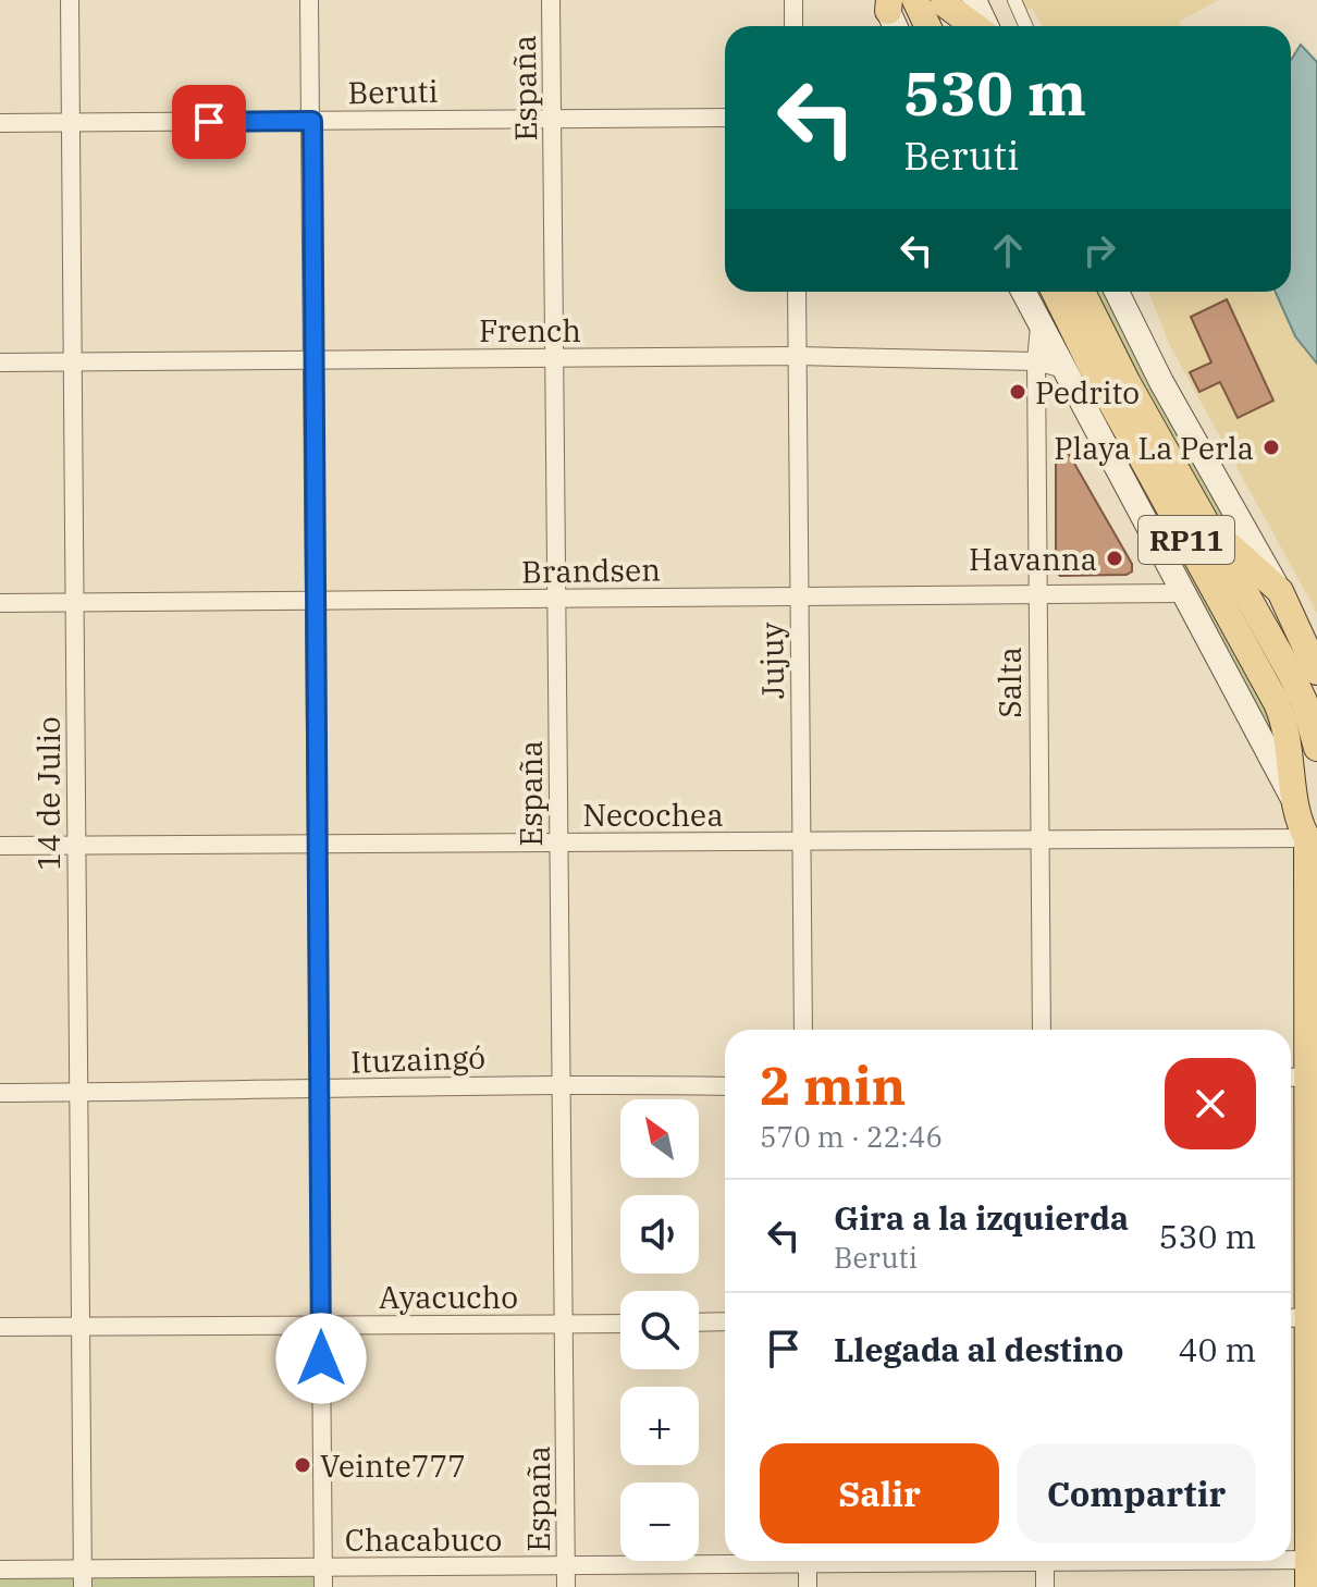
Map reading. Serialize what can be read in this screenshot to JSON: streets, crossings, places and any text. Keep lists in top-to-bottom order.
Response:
{
  "streets": {
    "main road": ["RP11"],
    "street": [
      "España",
      "Beruti",
      "French",
      "Brandsen",
      "Jujuy",
      "Salta",
      "14 de Julio",
      "Necochea",
      "Ituzaingó",
      "Ayacucho",
      "Chacabuco"
    ]
  },
  "crossings": [
    ["España", "Beruti"],
    ["España", "French"],
    ["España", "Brandsen"],
    ["España", "Necochea"],
    ["España", "Ituzaingó"],
    ["España", "Ayacucho"],
    ["España", "Chacabuco"],
    ["Beruti", "14 de Julio"],
    ["French", "Jujuy"],
    ["French", "Salta"],
    ["French", "14 de Julio"],
    ["RP11", "Necochea"],
    ["RP11", "Chacabuco"],
    ["Brandsen", "Jujuy"],
    ["Brandsen", "Salta"],
    ["Brandsen", "14 de Julio"],
    ["Jujuy", "Necochea"],
    ["Salta", "Necochea"],
    ["14 de Julio", "Necochea"],
    ["14 de Julio", "Ituzaingó"],
    ["14 de Julio", "Ayacucho"],
    ["14 de Julio", "Chacabuco"]
  ],
  "places": [
    "Pedrito",
    "Playa La Perla",
    "Havanna",
    "Veinte777"
  ],
  "north": "top left",
  "page": {
    "turn": ["530 m", "Beruti"],
    "heading": ["2 min", "570 m · 22:46"],
    "map_buttons": ["+", "−"],
    "list": [
      {
        "name": "Gira a la izquierda",
        "note": "Beruti",
        "value": "530 m"
      },
      {
        "name": "Llegada al destino",
        "value": "40 m"
      }
    ],
    "buttons": ["Salir", "Compartir"]
  }
}
